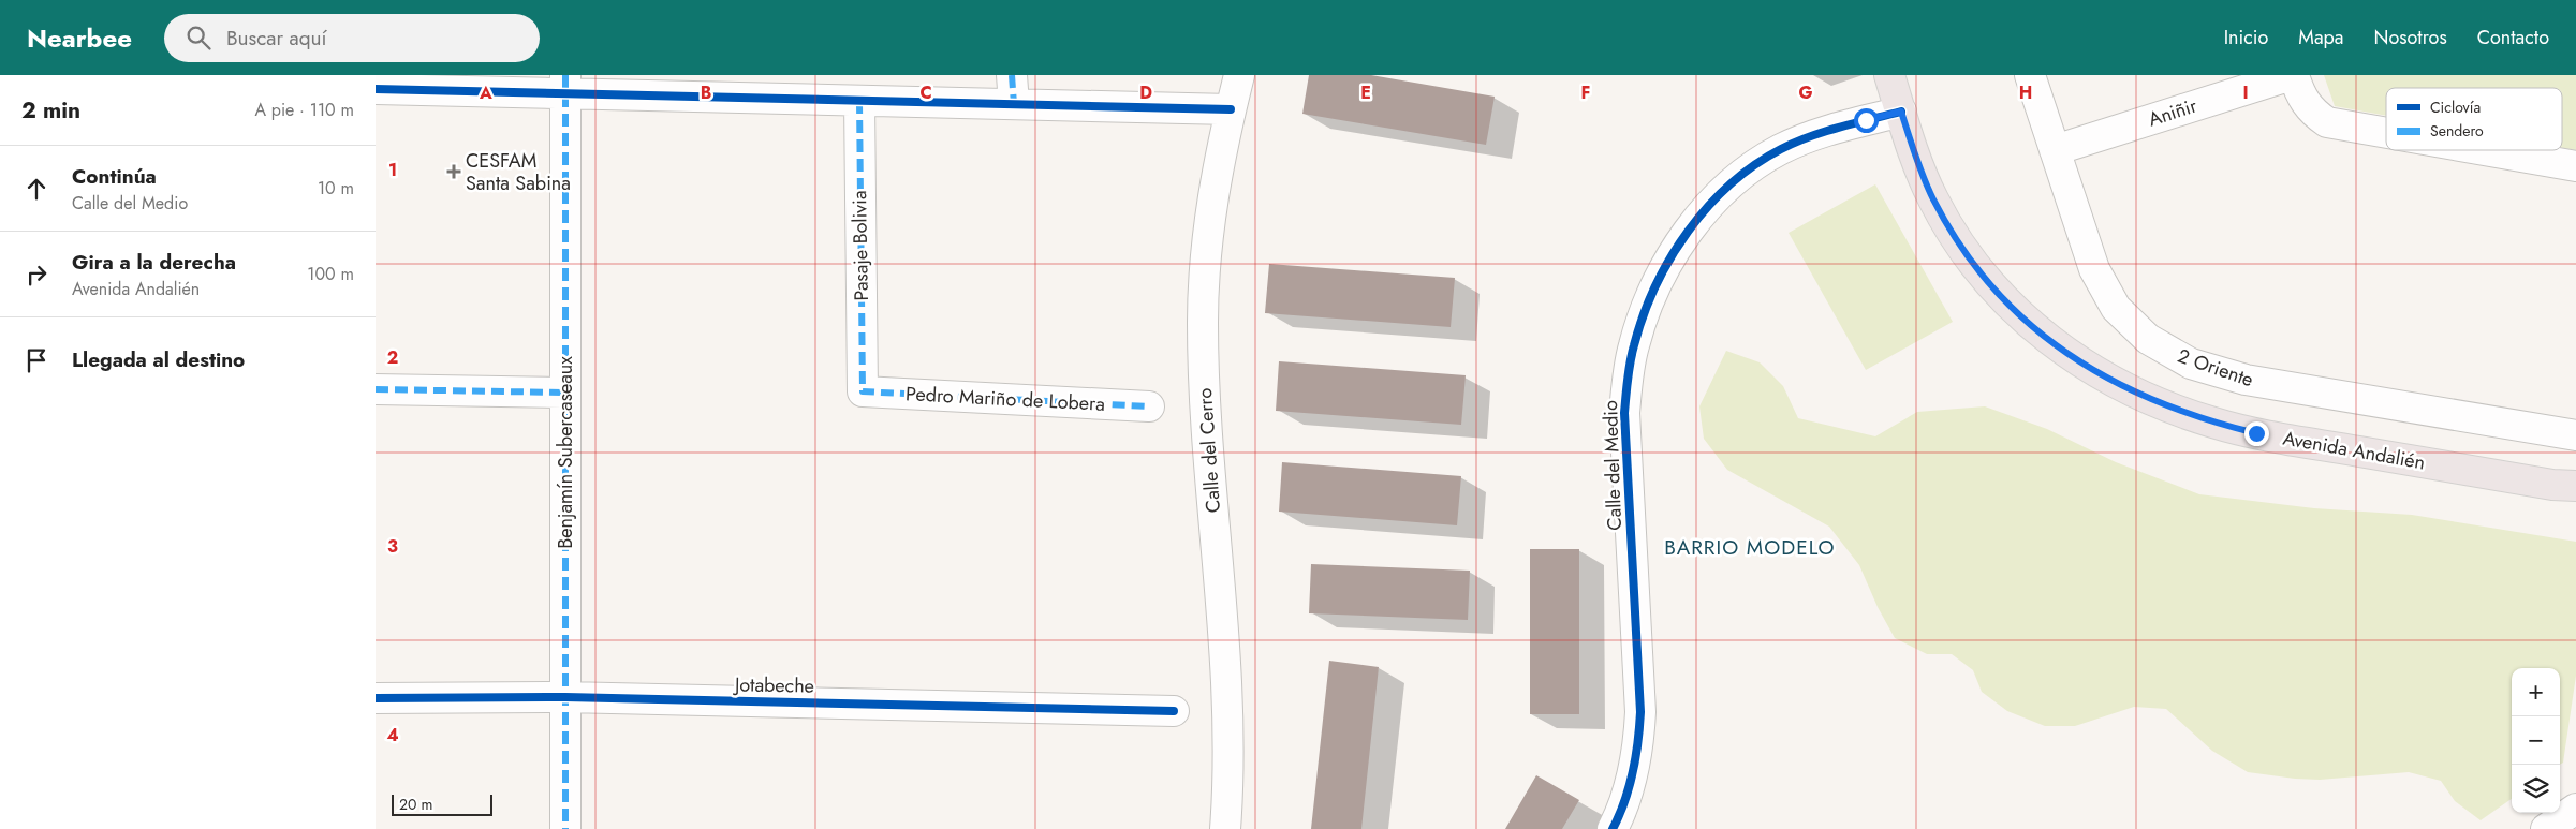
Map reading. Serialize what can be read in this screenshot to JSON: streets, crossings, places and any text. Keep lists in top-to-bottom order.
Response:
{
  "streets": {
    "main road": ["Avenida Andalién"],
    "street": [
      "Aniñir",
      "Pasaje Bolivia",
      "2 Oriente",
      "Pedro Mariño de Lobera",
      "Calle del Cerro",
      "Benjamín Subercaseaux",
      "Calle del Medio",
      "Jotabeche"
    ]
  },
  "crossings": [
    ["Aniñir", "2 Oriente"],
    ["Pasaje Bolivia", "Pedro Mariño de Lobera"],
    ["Avenida Andalién", "Calle del Medio"],
    ["Benjamín Subercaseaux", "Jotabeche"]
  ],
  "districts": ["BARRIO MODELO"],
  "places": {
    "health": ["CESFAM Santa Sabina"]
  },
  "legend": ["Ciclovía", "Sendero"],
  "scale_bar": "20 m",
  "page": {
    "header": "Nearbee",
    "search": "Buscar aquí",
    "nav": [
      "Inicio",
      "Mapa",
      "Nosotros",
      "Contacto"
    ],
    "heading": ["2 min", "A pie · 110 m"],
    "list": [
      ["Continúa", "Calle del Medio", "10 m"],
      ["Gira a la derecha", "Avenida Andalién", "100 m"],
      "Llegada al destino"
    ],
    "map_buttons": ["+", "−"],
    "scale": "20 m"
  },
  "grid": {
    "columns": [
      "A",
      "B",
      "C",
      "D",
      "E",
      "F",
      "G",
      "H",
      "I"
    ],
    "rows": [
      "1",
      "2",
      "3",
      "4"
    ]
  }
}
